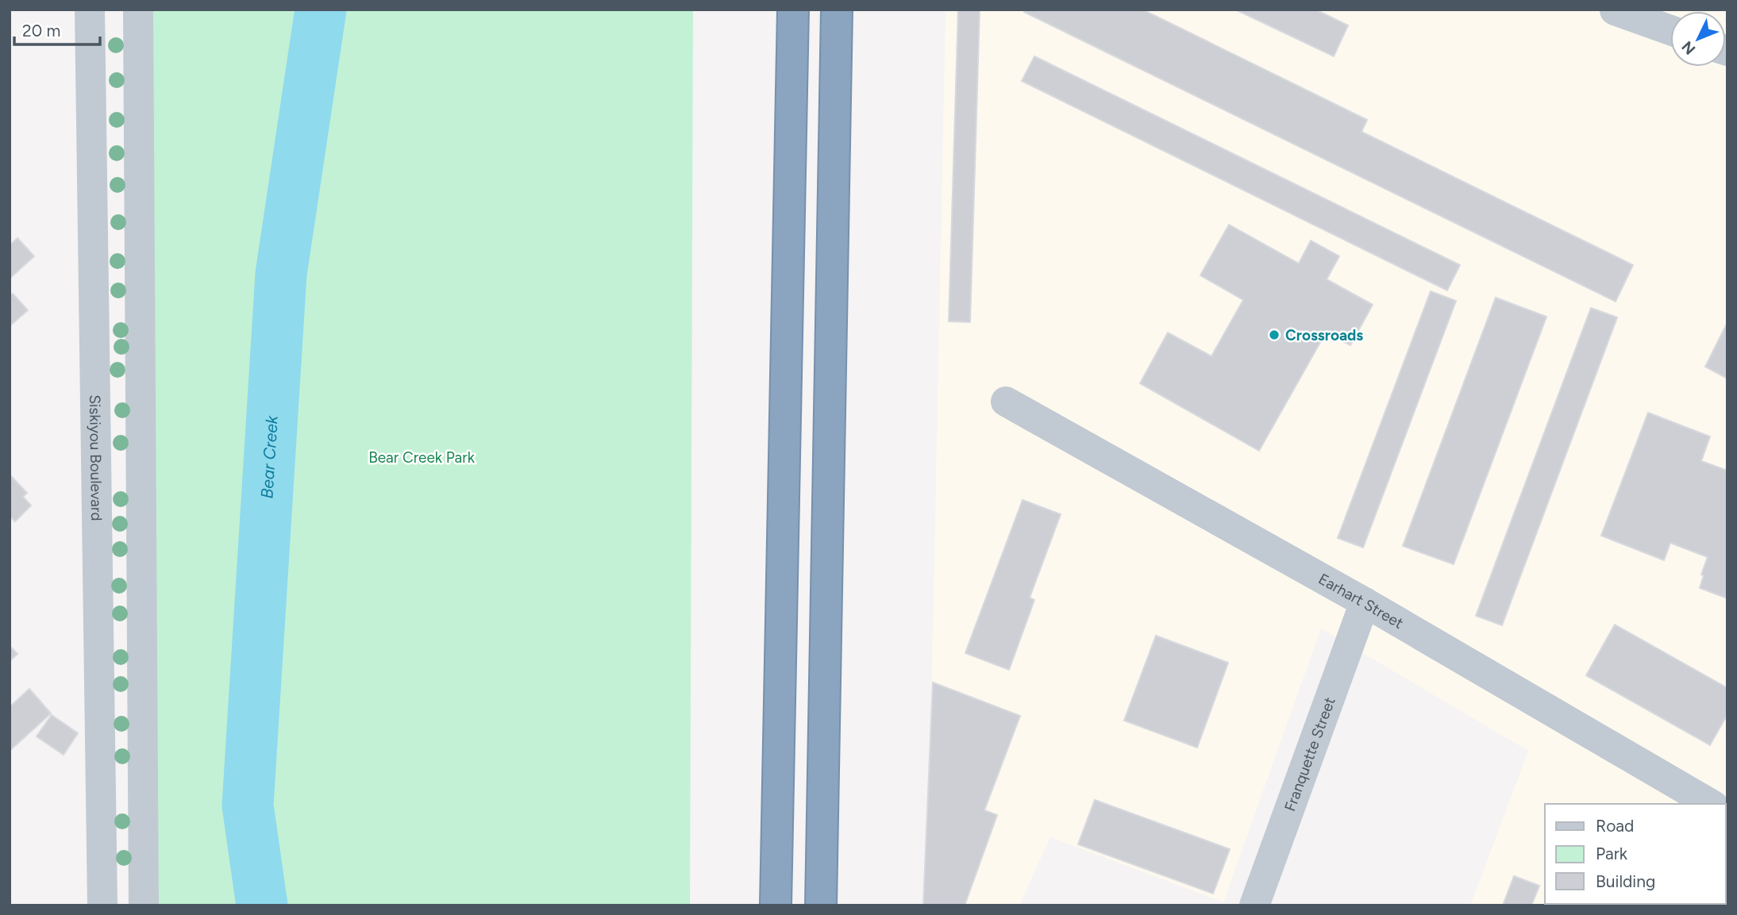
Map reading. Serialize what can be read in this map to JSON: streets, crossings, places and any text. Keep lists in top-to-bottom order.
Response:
{
  "streets": {
    "street": ["Siskiyou Boulevard", "Earhart Street", "Franquette Street"]
  },
  "crossings": [
    ["Earhart Street", "Franquette Street"]
  ],
  "water": ["Bear Creek"],
  "parks": ["Bear Creek Park"],
  "places": ["Crossroads"],
  "legend": ["Road", "Park", "Building"],
  "scale_bar": "20 m",
  "north": "bottom left"
}
